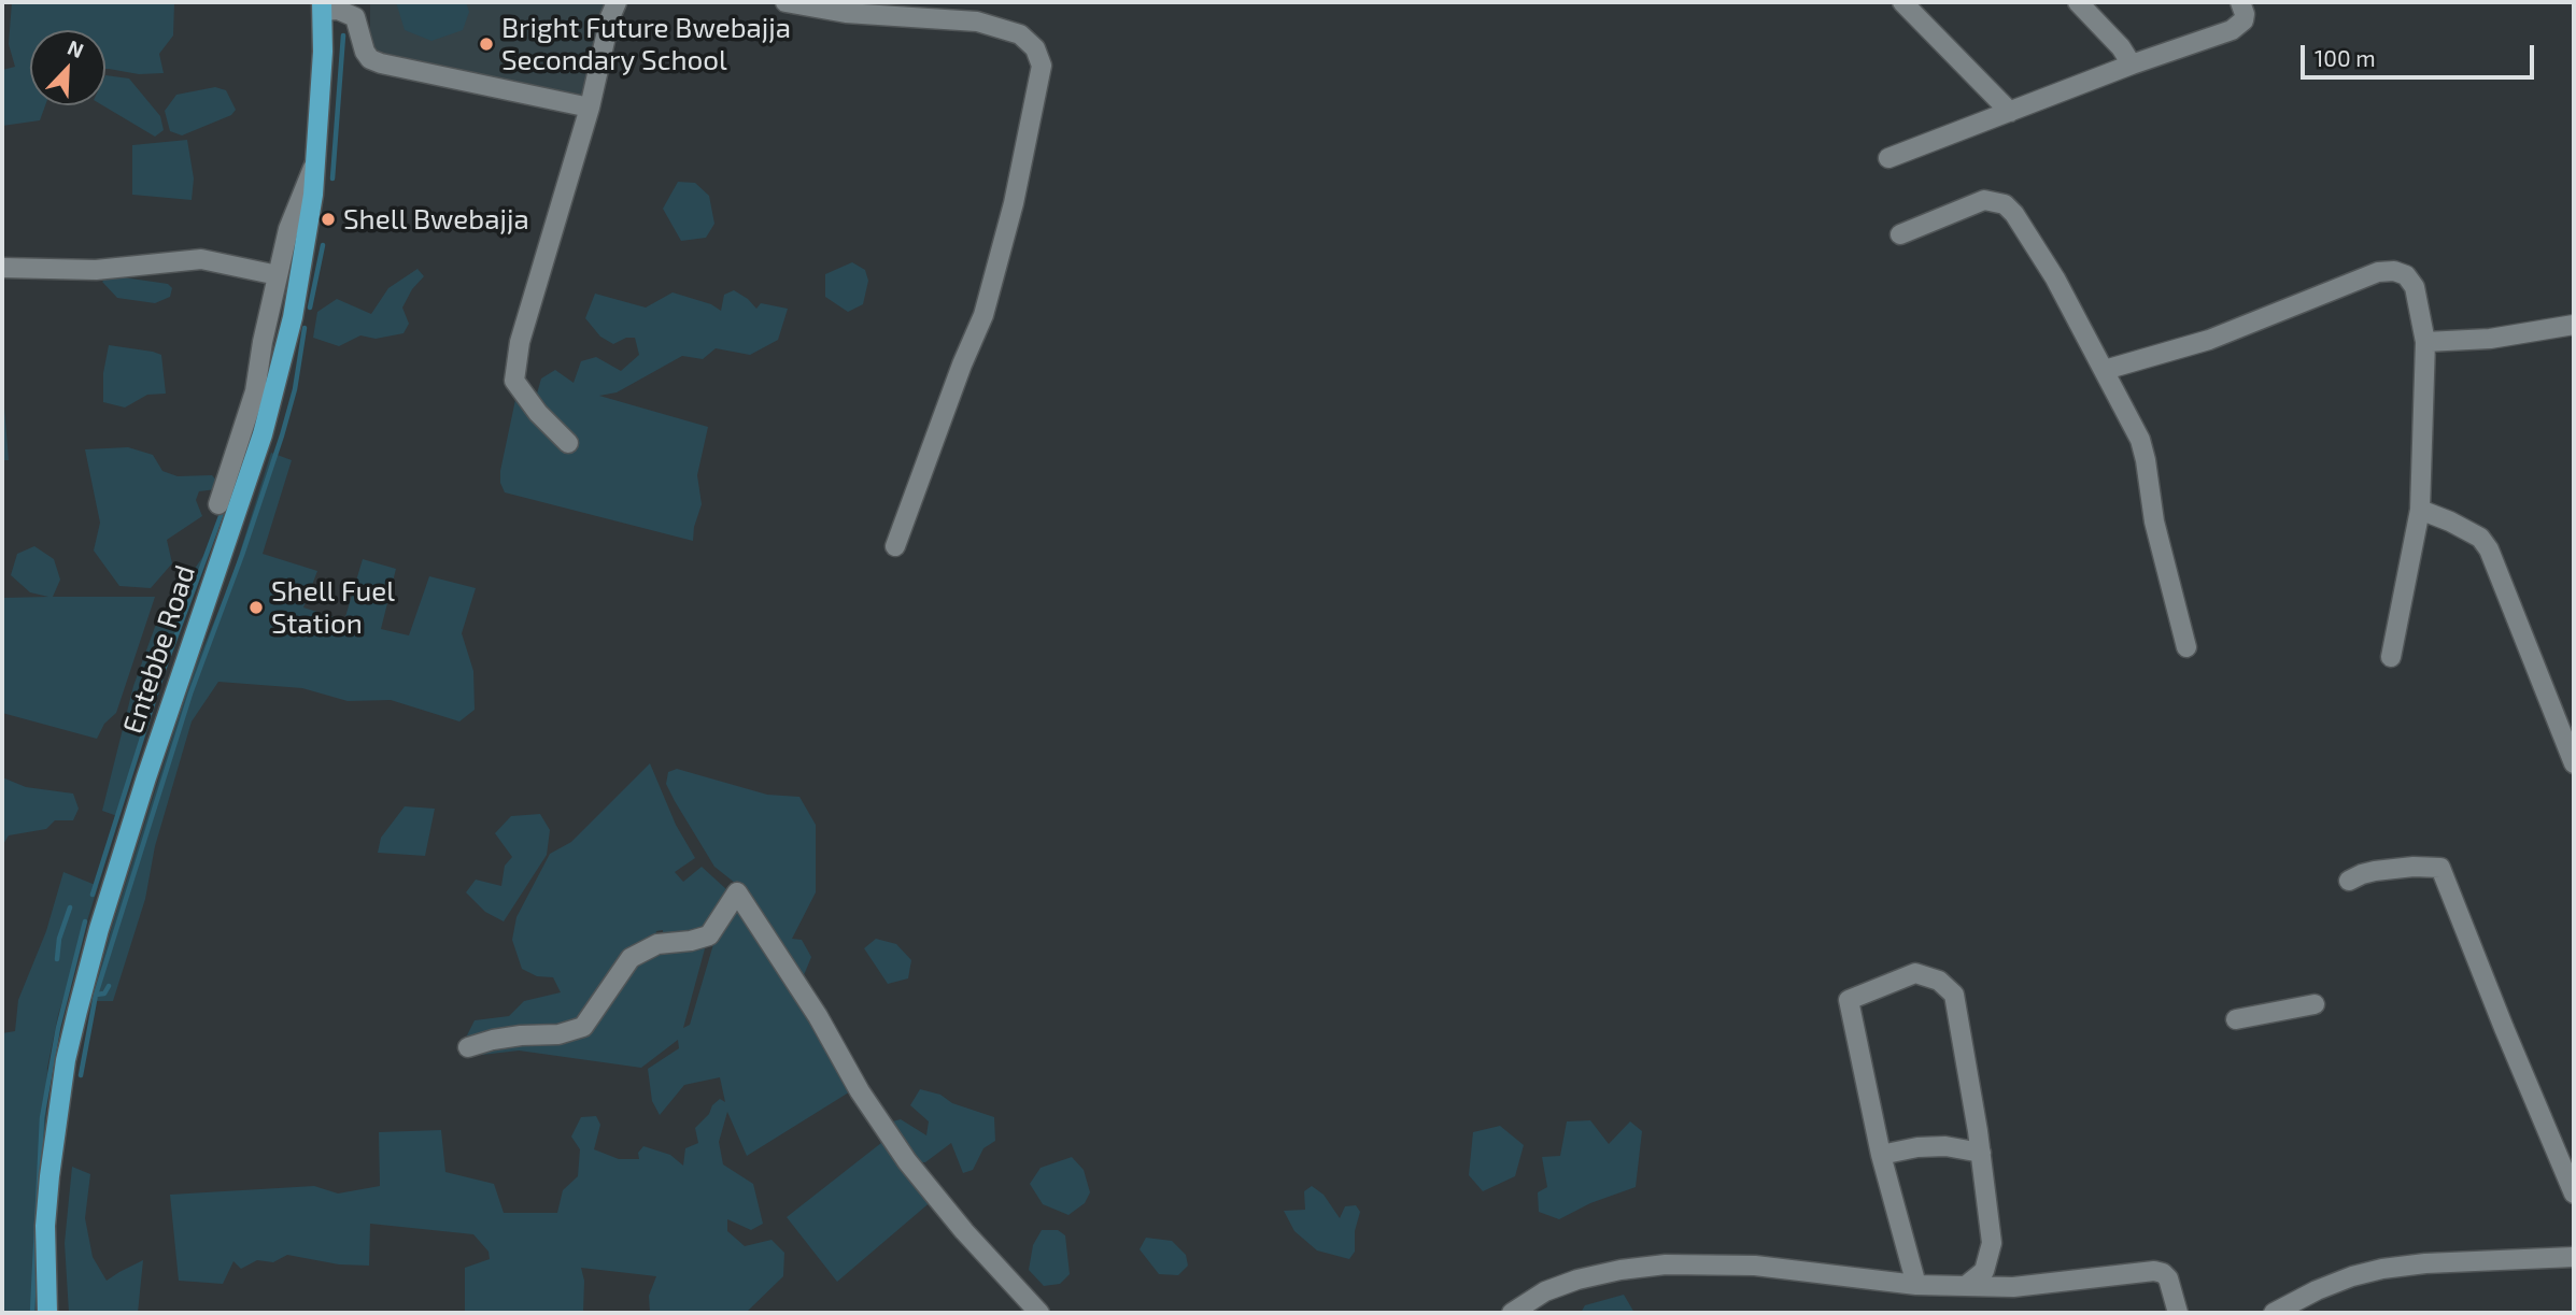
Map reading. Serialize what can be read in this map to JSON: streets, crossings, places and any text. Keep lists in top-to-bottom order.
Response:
{
  "streets": {
    "main road": ["Entebbe Road"]
  },
  "places": ["Bright Future Bwebajja Secondary School", "Shell Bwebajja", "Shell Fuel Station"],
  "scale_bar": "100 m",
  "north": "top right"
}
